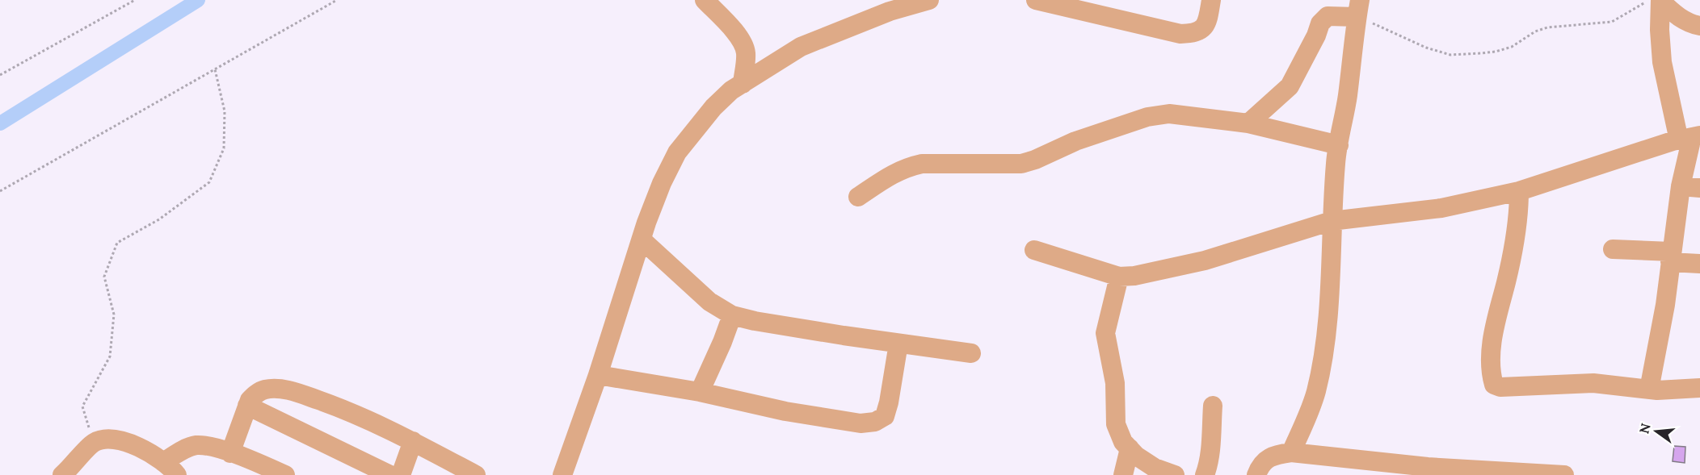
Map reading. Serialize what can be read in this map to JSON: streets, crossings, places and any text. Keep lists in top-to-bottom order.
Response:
{
  "north": "left"
}
